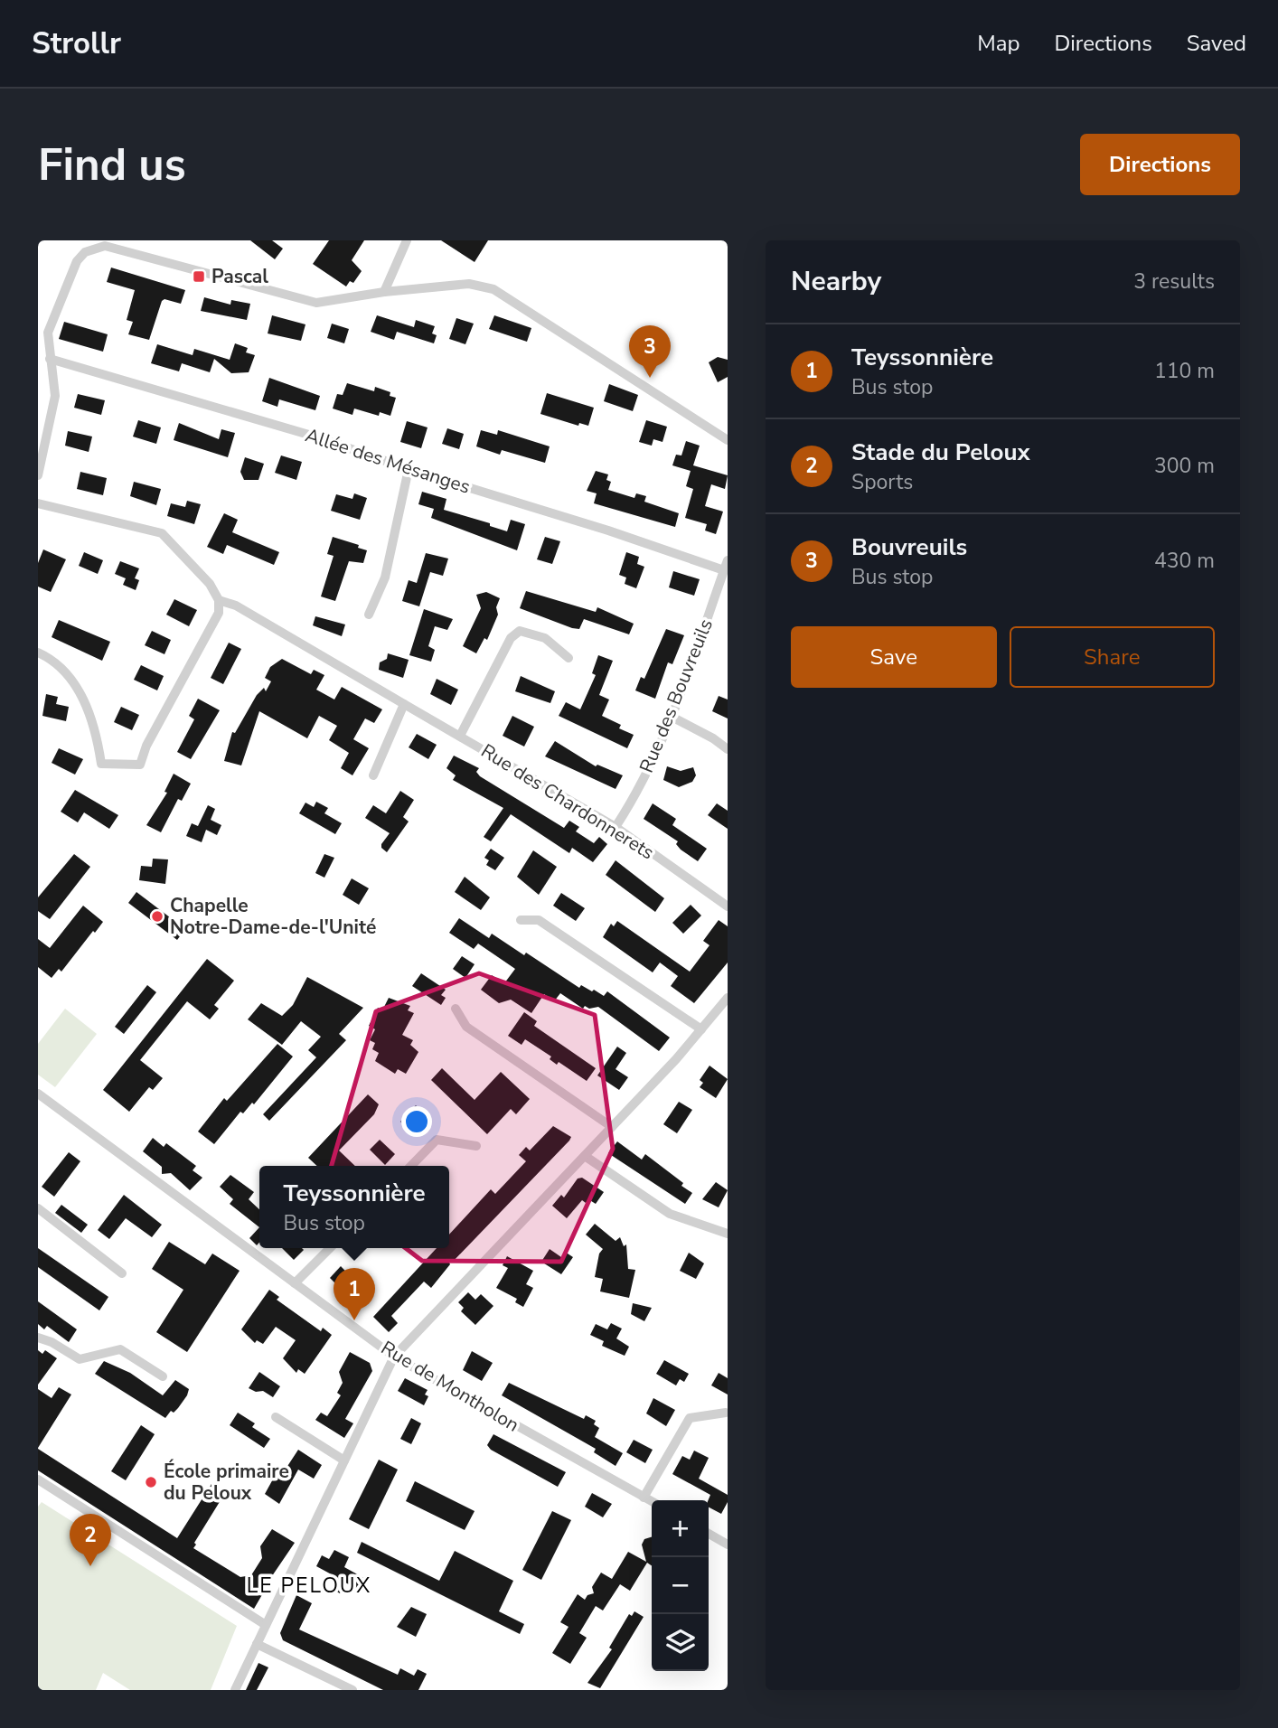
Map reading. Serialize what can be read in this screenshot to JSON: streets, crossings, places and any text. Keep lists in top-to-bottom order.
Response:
{
  "streets": {
    "street": [
      "Allée des Mésanges",
      "Rue des Bouvreuils",
      "Rue des Chardonnerets",
      "Rue de Montholon"
    ]
  },
  "crossings": [
    ["Allée des Mésanges", "Rue des Bouvreuils"],
    ["Rue des Bouvreuils", "Rue des Chardonnerets"]
  ],
  "districts": ["LE PELOUX"],
  "places": {
    "transit": ["Pascal"],
    "other": ["Chapelle Notre-Dame-de-l'Unité", "École primaire du Peloux"]
  },
  "page": {
    "header": "Strollr",
    "nav": ["Map", "Directions", "Saved"],
    "buttons": [
      "Directions",
      ["Save", "Share"]
    ],
    "title": "Find us",
    "heading": ["Nearby", "3 results"],
    "list": [
      {
        "mark": "1",
        "name": "Teyssonnière",
        "note": "Bus stop",
        "value": "110 m"
      },
      {
        "mark": "2",
        "name": "Stade du Peloux",
        "note": "Sports",
        "value": "300 m"
      },
      {
        "mark": "3",
        "name": "Bouvreuils",
        "note": "Bus stop",
        "value": "430 m"
      }
    ],
    "pins": ["3", "1", "2"],
    "popup": ["Teyssonnière", "Bus stop"],
    "map_buttons": ["+", "−"]
  }
}
